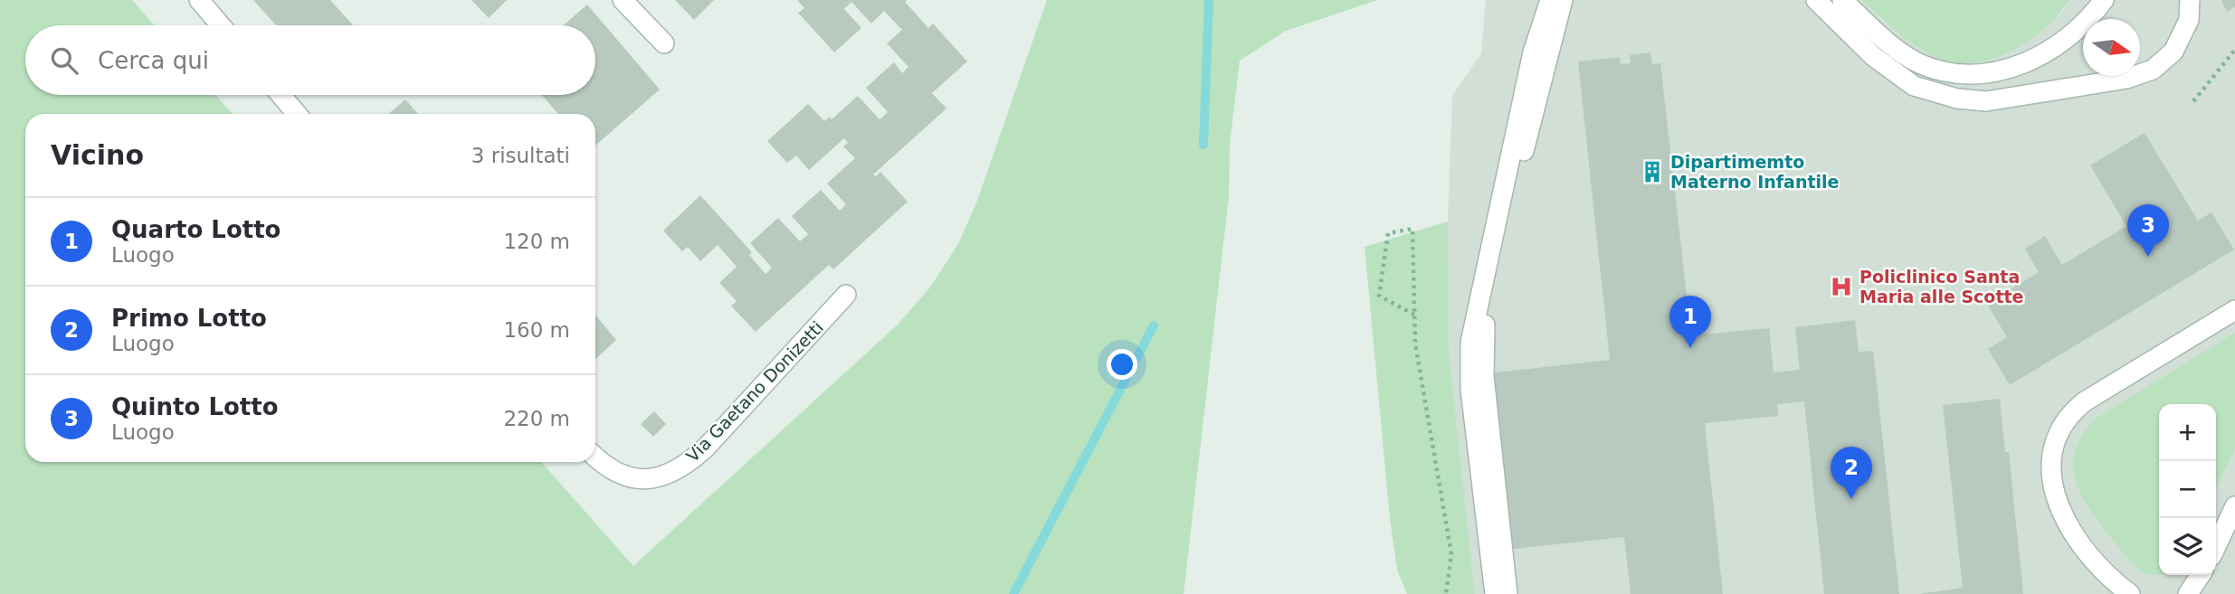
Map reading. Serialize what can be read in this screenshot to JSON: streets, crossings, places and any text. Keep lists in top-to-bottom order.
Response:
{
  "streets": {
    "street": ["Via Gaetano Donizetti"]
  },
  "places": {
    "building": ["Dipartimemto Materno Infantile"],
    "hospital": ["Policlinico Santa Maria alle Scotte"]
  },
  "north": "right",
  "page": {
    "search": "Cerca qui",
    "heading": ["Vicino", "3 risultati"],
    "list": [
      {
        "mark": "1",
        "name": "Quarto Lotto",
        "note": "Luogo",
        "value": "120 m"
      },
      {
        "mark": "2",
        "name": "Primo Lotto",
        "note": "Luogo",
        "value": "160 m"
      },
      {
        "mark": "3",
        "name": "Quinto Lotto",
        "note": "Luogo",
        "value": "220 m"
      }
    ],
    "pins": ["3", "1", "2"],
    "map_buttons": ["+", "−"]
  }
}
